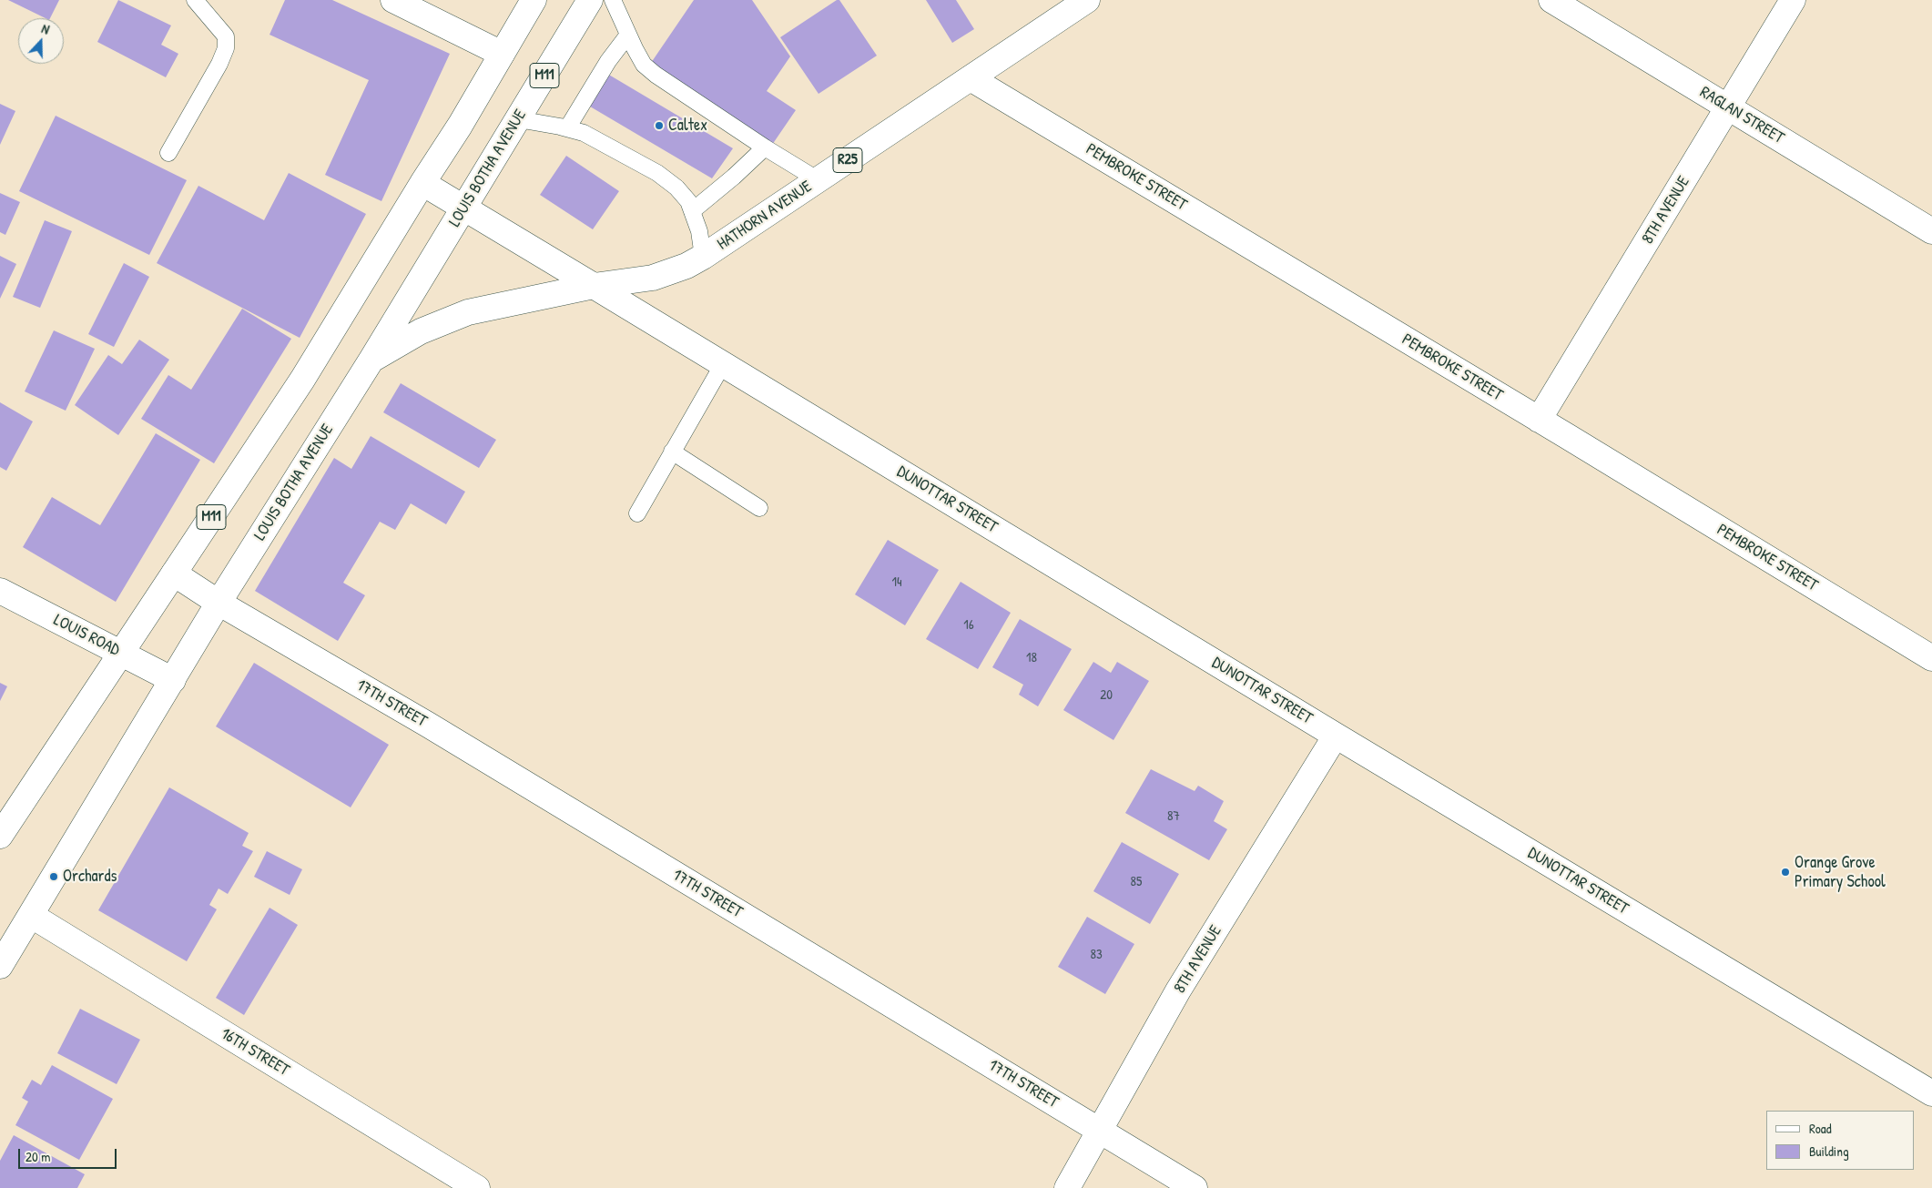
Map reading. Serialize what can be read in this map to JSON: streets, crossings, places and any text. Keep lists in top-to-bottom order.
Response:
{
  "streets": {
    "street": [
      "M11",
      "RAGLAN STREET",
      "R25",
      "LOUIS BOTHA AVENUE",
      "PEMBROKE STREET",
      "8TH AVENUE",
      "HATHORN AVENUE",
      "DUNOTTAR STREET",
      "LOUIS ROAD",
      "17TH STREET",
      "16TH STREET"
    ]
  },
  "crossings": [
    ["M11", "LOUIS ROAD"],
    ["M11", "17TH STREET"],
    ["RAGLAN STREET", "8TH AVENUE"],
    ["LOUIS BOTHA AVENUE", "HATHORN AVENUE"],
    ["LOUIS BOTHA AVENUE", "LOUIS ROAD"],
    ["LOUIS BOTHA AVENUE", "17TH STREET"],
    ["LOUIS BOTHA AVENUE", "16TH STREET"],
    ["PEMBROKE STREET", "8TH AVENUE"],
    ["PEMBROKE STREET", "HATHORN AVENUE"],
    ["8TH AVENUE", "DUNOTTAR STREET"],
    ["8TH AVENUE", "17TH STREET"],
    ["HATHORN AVENUE", "DUNOTTAR STREET"]
  ],
  "places": ["Caltex", "Orange Grove Primary School", "Orchards"],
  "house_numbers": [
    "14",
    "16",
    "18",
    "20",
    "87",
    "85",
    "83"
  ],
  "legend": ["Road", "Building"],
  "scale_bar": "20 m",
  "north": "top"
}
